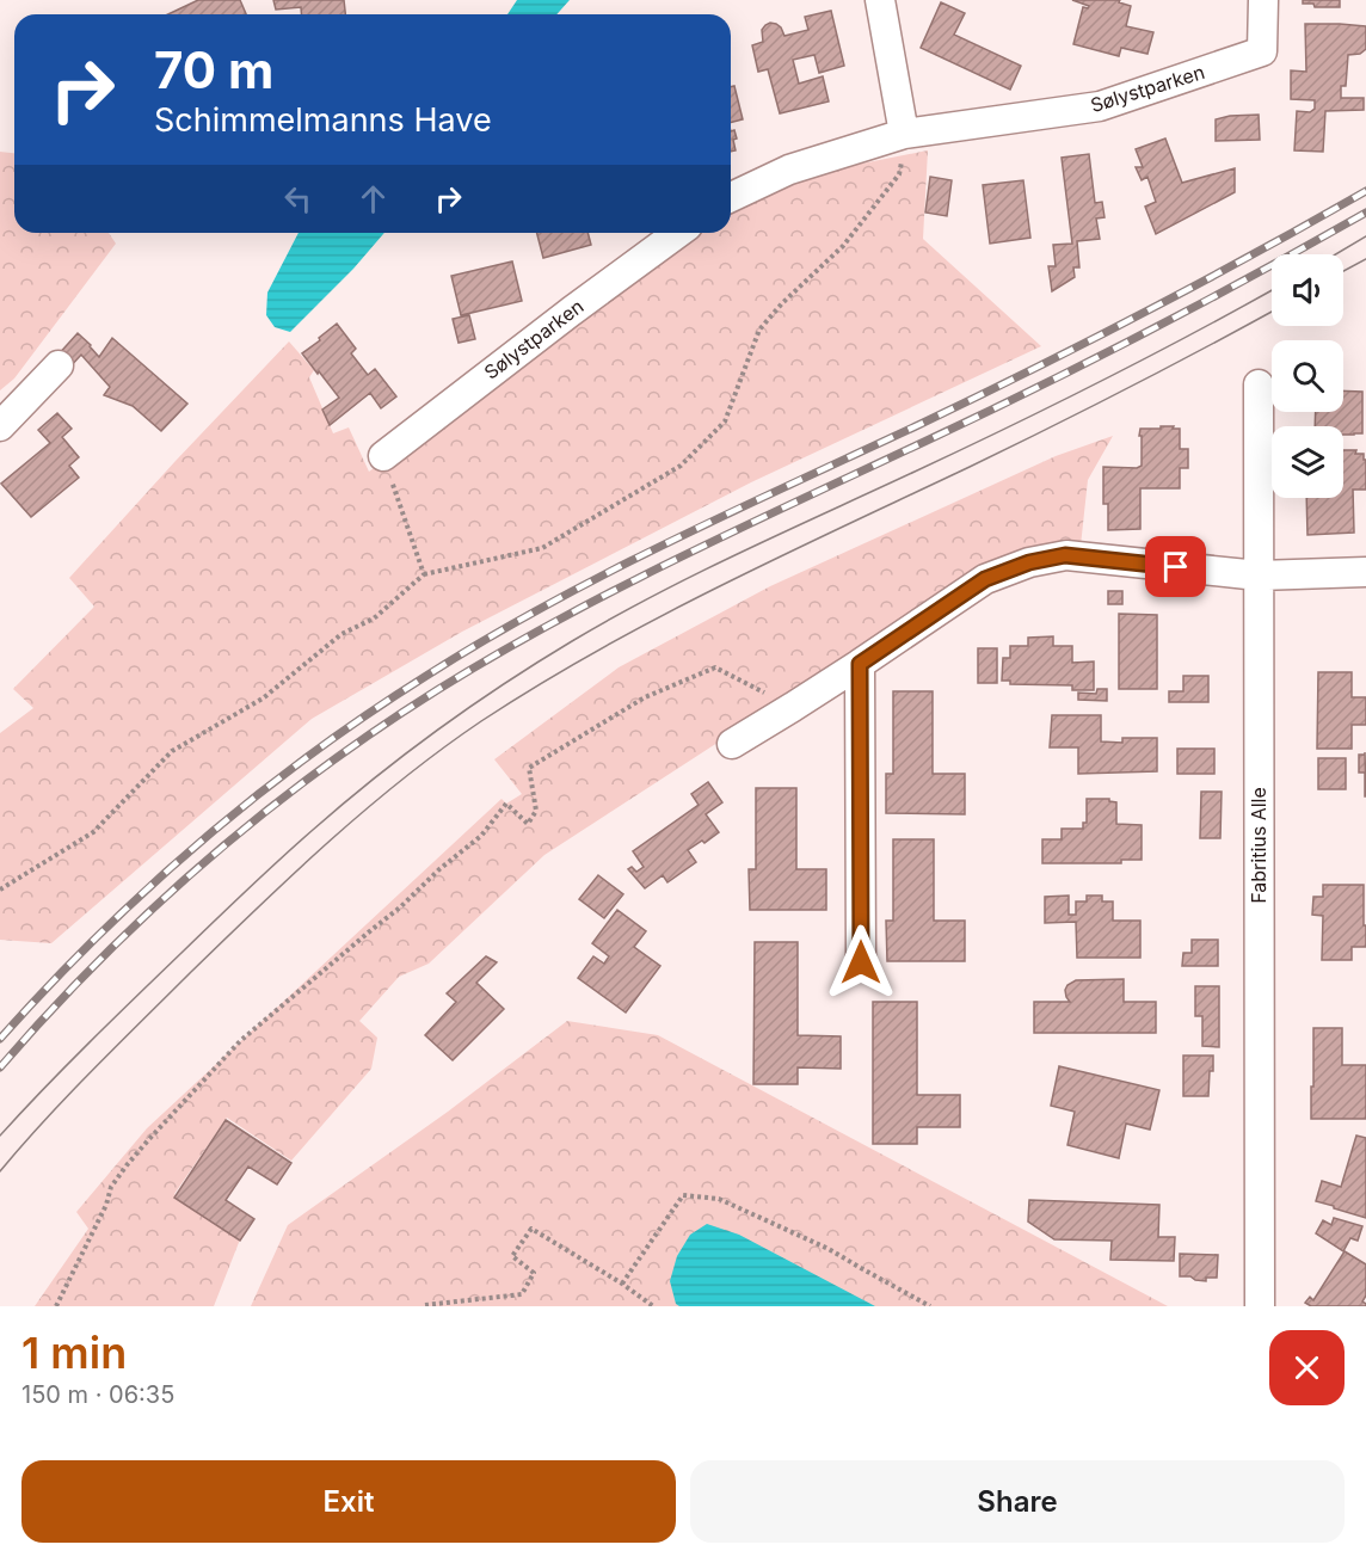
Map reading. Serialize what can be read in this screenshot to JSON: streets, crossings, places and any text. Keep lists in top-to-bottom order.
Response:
{
  "streets": {
    "street": ["Sølystparken", "Fabritius Alle"]
  },
  "page": {
    "turn": ["70 m", "Schimmelmanns Have"],
    "heading": ["1 min", "150 m · 06:35"],
    "buttons": ["Exit", "Share"]
  }
}
